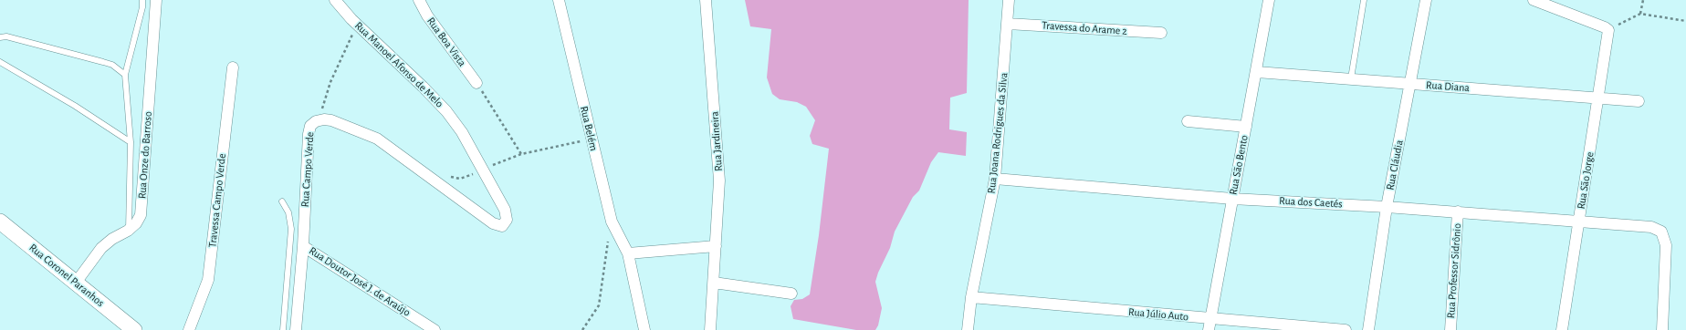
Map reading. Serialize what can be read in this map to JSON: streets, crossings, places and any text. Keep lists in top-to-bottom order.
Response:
{
  "streets": {
    "street": [
      "Travessa do Arame 2",
      "Rua Boa Vista",
      "Rua Manoel Afonso de Melo",
      "Rua Diana",
      "Rua Belém",
      "Rua Joana Rodrigues da Silva",
      "Rua Jardineira",
      "Rua Onze do Barroso",
      "Rua São Bento",
      "Rua Cláudia",
      "Rua Campo Verde",
      "Rua São Jorge",
      "Travessa Campo Verde",
      "Rua dos Caetés",
      "Rua Professor Sidrônio",
      "Rua Coronel Paranhos",
      "Rua Doutor José J. de Araújo",
      "Rua Júlio Auto"
    ]
  },
  "crossings": [
    ["Travessa do Arame 2", "Rua Joana Rodrigues da Silva"],
    ["Rua Manoel Afonso de Melo", "Rua Campo Verde"],
    ["Rua Diana", "Rua São Bento"],
    ["Rua Diana", "Rua Cláudia"],
    ["Rua Diana", "Rua São Jorge"],
    ["Rua Joana Rodrigues da Silva", "Rua dos Caetés"],
    ["Rua Joana Rodrigues da Silva", "Rua Júlio Auto"],
    ["Rua Onze do Barroso", "Rua Coronel Paranhos"],
    ["Rua São Bento", "Rua dos Caetés"],
    ["Rua São Bento", "Rua Júlio Auto"],
    ["Rua Cláudia", "Rua dos Caetés"],
    ["Rua Campo Verde", "Rua Doutor José J. de Araújo"],
    ["Rua São Jorge", "Rua dos Caetés"],
    ["Rua dos Caetés", "Rua Professor Sidrônio"]
  ]
}
